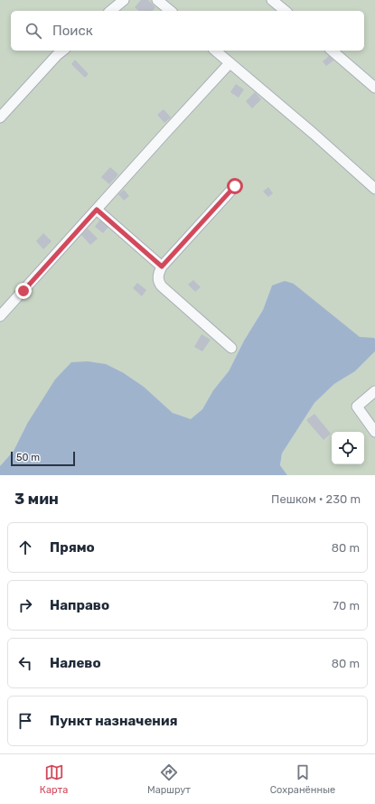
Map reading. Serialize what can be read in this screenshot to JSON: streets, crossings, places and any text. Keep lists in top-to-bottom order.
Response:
{
  "scale_bar": "50 m",
  "page": {
    "search": "Поиск",
    "scale": "50 m",
    "heading": ["3 мин", "Пешком · 230 m"],
    "list": [
      ["Прямо", "80 m"],
      ["Направо", "70 m"],
      ["Налево", "80 m"],
      "Пункт назначения"
    ],
    "nav": ["Карта", "Маршрут", "Сохранённые"]
  }
}
